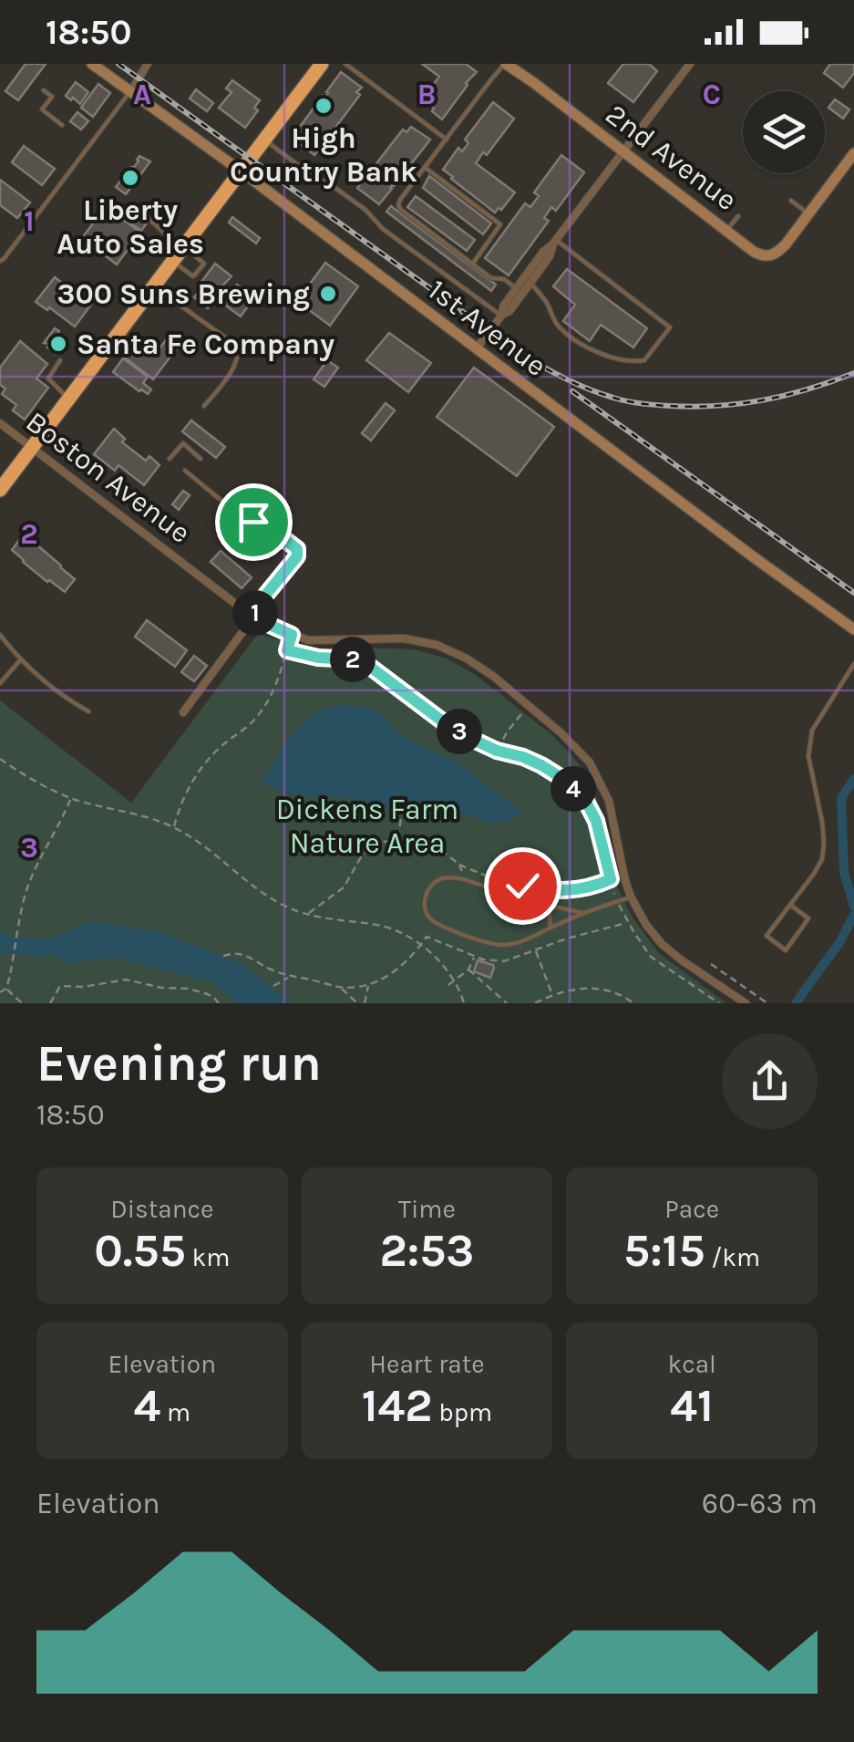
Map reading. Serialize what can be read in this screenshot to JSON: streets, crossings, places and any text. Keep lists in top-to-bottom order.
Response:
{
  "streets": {
    "street": ["2nd Avenue", "1st Avenue", "Boston Avenue"]
  },
  "parks": ["Dickens Farm Nature Area"],
  "places": [
    "High Country Bank",
    "Liberty Auto Sales",
    "300 Suns Brewing",
    "Santa Fe Company"
  ],
  "page": {
    "status": "18:50",
    "pins": [
      "1",
      "2",
      "3",
      "4"
    ],
    "heading": ["Evening run", "18:50"],
    "stats": [
      ["Distance", "0.55 km"],
      ["Time", "2:53"],
      ["Pace", "5:15 /km"],
      ["Elevation", "4 m"],
      ["Heart rate", "142 bpm"],
      ["kcal", "41"]
    ],
    "chart": ["Elevation", "60–63 m"]
  },
  "grid": {
    "columns": ["A", "B", "C"],
    "rows": ["1", "2", "3"]
  }
}
